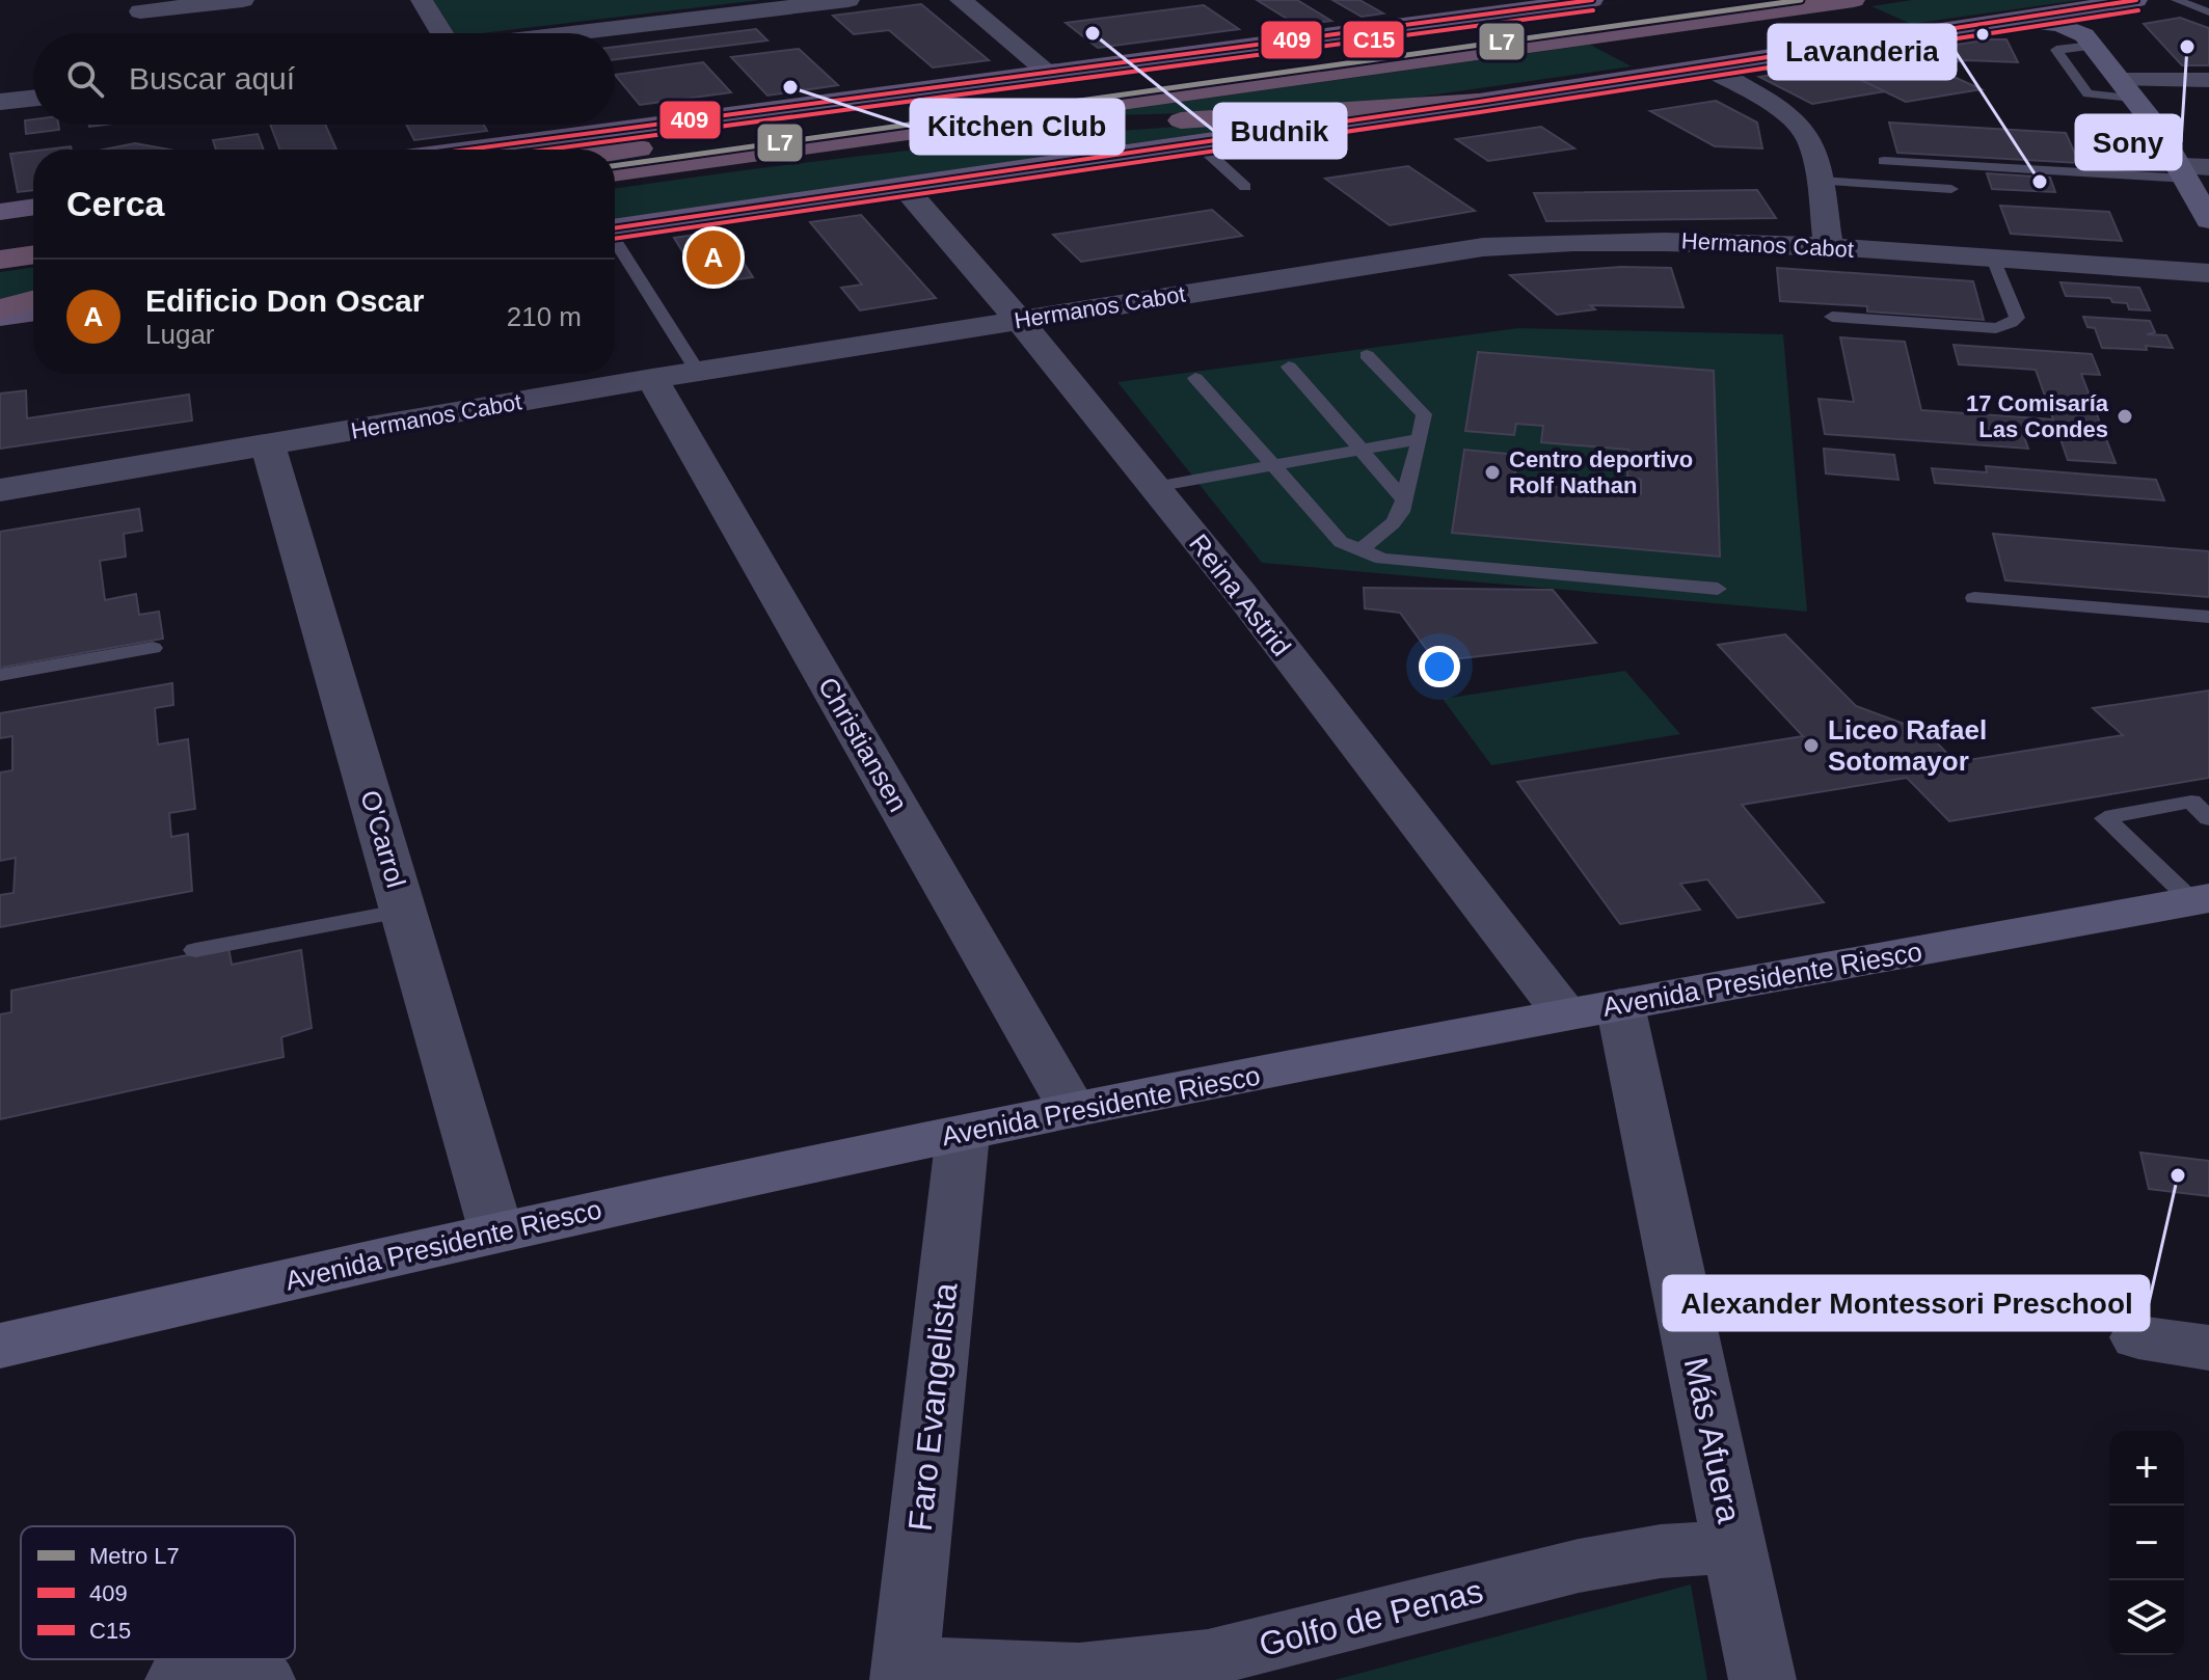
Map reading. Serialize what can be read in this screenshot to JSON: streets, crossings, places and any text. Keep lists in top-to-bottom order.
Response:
{
  "streets": {
    "main road": ["Avenida Presidente Riesco"],
    "street": [
      "Hermanos Cabot",
      "Reina Astrid",
      "Christiansen",
      "O'Carrol",
      "Faro Evangelista",
      "Más Afuera",
      "Golfo de Penas"
    ]
  },
  "crossings": [
    ["Hermanos Cabot", "Reina Astrid"],
    ["Hermanos Cabot", "Christiansen"],
    ["Hermanos Cabot", "O'Carrol"],
    ["Reina Astrid", "Avenida Presidente Riesco"],
    ["Reina Astrid", "Más Afuera"],
    ["Christiansen", "Avenida Presidente Riesco"],
    ["O'Carrol", "Avenida Presidente Riesco"],
    ["Avenida Presidente Riesco", "Faro Evangelista"],
    ["Avenida Presidente Riesco", "Más Afuera"],
    ["Faro Evangelista", "Golfo de Penas"],
    ["Más Afuera", "Golfo de Penas"]
  ],
  "places": [
    "Budnik",
    "Sony",
    "Kitchen Club",
    "Lavanderia",
    "17 Comisaría Las Condes",
    "Centro deportivo Rolf Nathan",
    "Liceo Rafael Sotomayor",
    "Alexander Montessori Preschool"
  ],
  "lines": ["metro line L7", "transit line 409", "transit line C15"],
  "legend": ["Metro L7", "409", "C15"],
  "page": {
    "search": "Buscar aquí",
    "heading": "Cerca",
    "pins": "A",
    "list": [
      {
        "mark": "A",
        "name": "Edificio Don Oscar",
        "note": "Lugar",
        "value": "210 m"
      }
    ],
    "map_buttons": ["+", "−"]
  }
}
